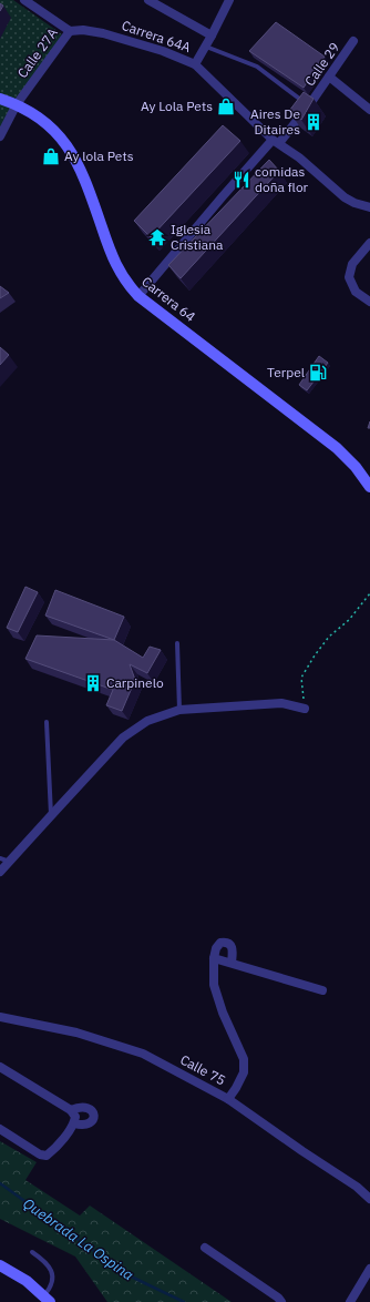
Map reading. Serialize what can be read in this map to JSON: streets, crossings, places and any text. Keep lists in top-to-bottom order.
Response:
{
  "streets": {
    "street": [
      "Carrera 64A",
      "Calle 27A",
      "Calle 29",
      "Carrera 64",
      "Calle 75"
    ]
  },
  "crossings": [
    ["Carrera 64A", "Calle 27A"],
    ["Carrera 64A", "Calle 29"],
    ["Calle 27A", "Carrera 64"],
    ["Calle 29", "Carrera 64"]
  ],
  "water": ["Quebrada La Ospina"],
  "places": {
    "shop": ["Ay Lola Pets", "Ay lola Pets"],
    "building": ["Aires De Ditaires", "Carpinelo"],
    "restaurant": ["comidas doña flor"],
    "temple": ["Iglesia Cristiana"],
    "fuel station": ["Terpel"]
  }
}
